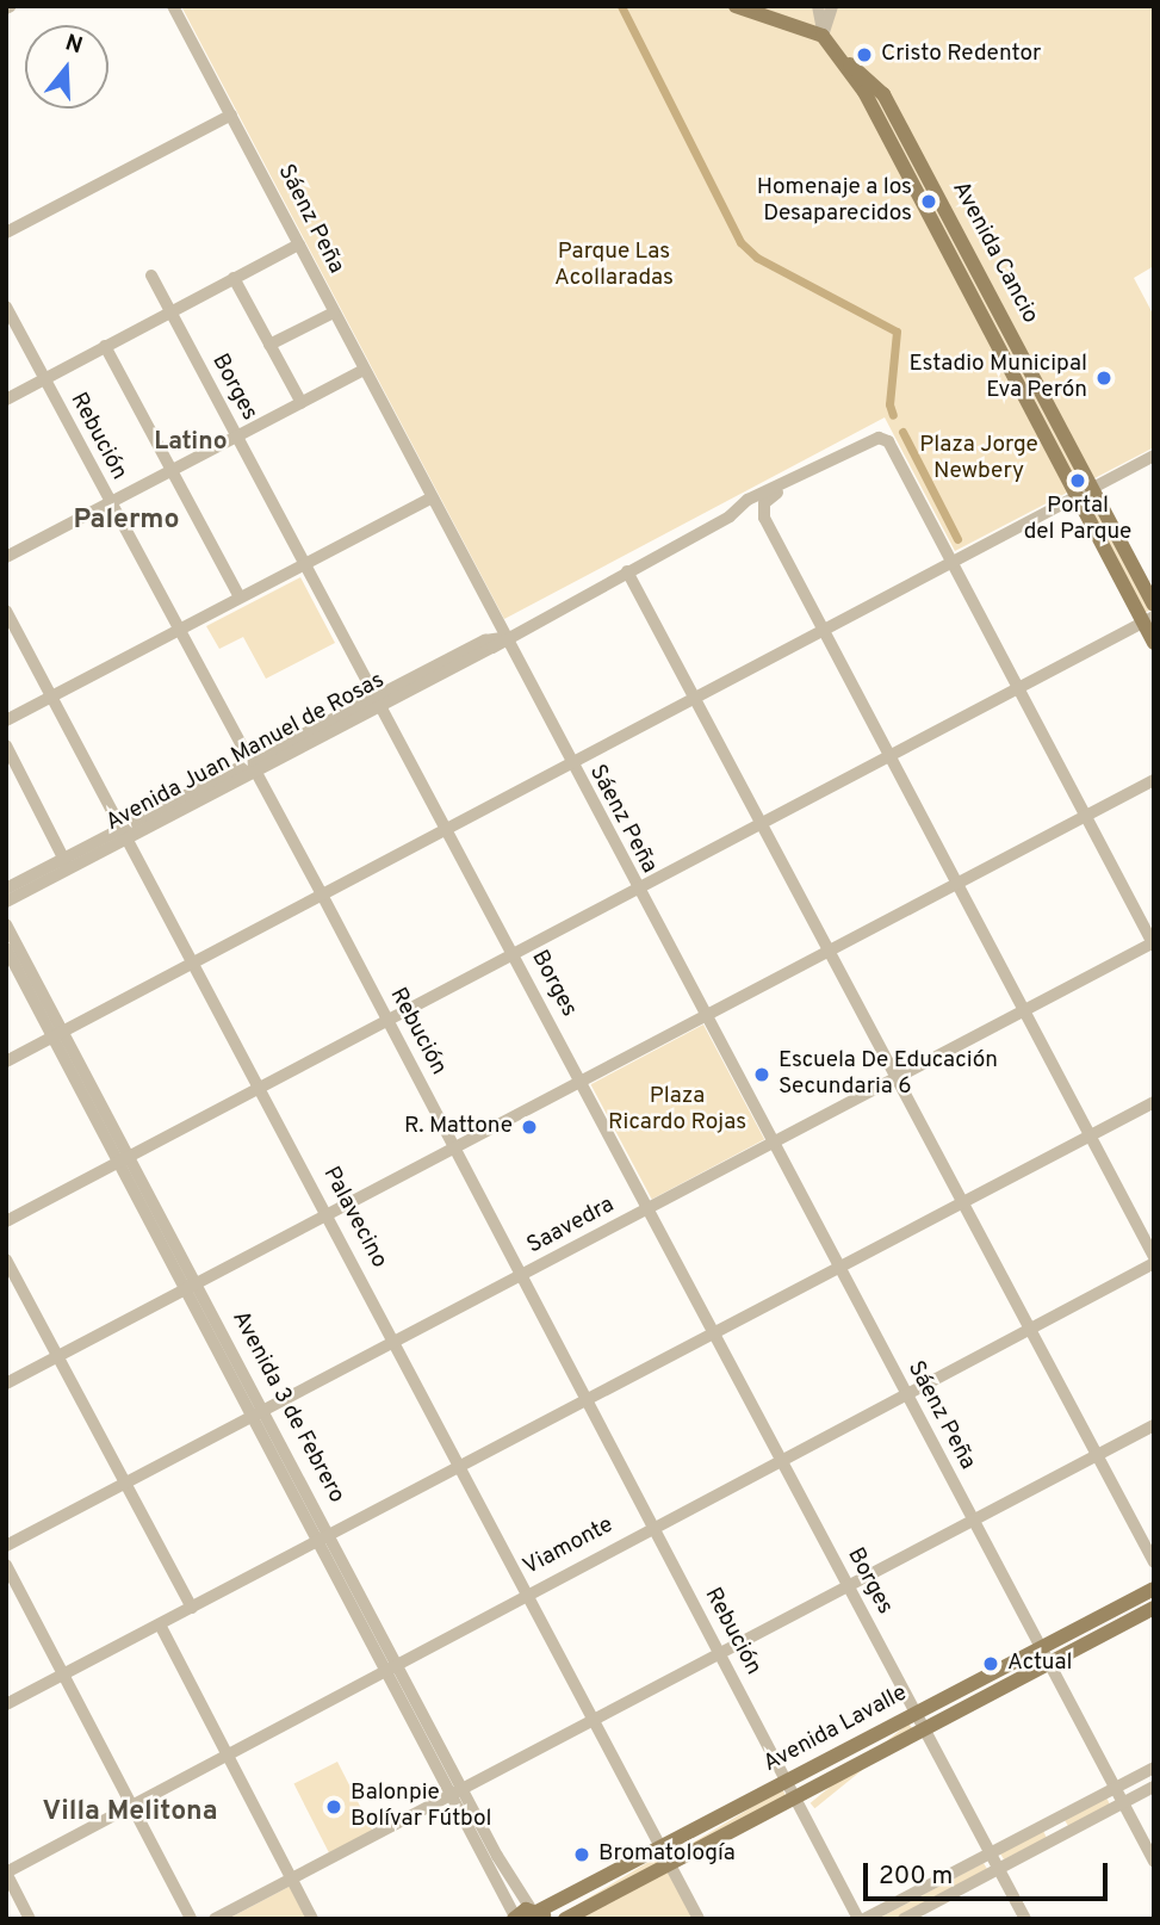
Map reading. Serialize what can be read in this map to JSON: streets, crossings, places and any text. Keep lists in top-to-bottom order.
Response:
{
  "streets": {
    "main road": ["Avenida Cancio", "Avenida Lavalle"],
    "street": [
      "Sáenz Peña",
      "Borges",
      "Rebución",
      "Avenida Juan Manuel de Rosas",
      "Palavecino",
      "Saavedra",
      "Avenida 3 de Febrero",
      "Viamonte"
    ]
  },
  "crossings": [
    ["Sáenz Peña", "Avenida Juan Manuel de Rosas"],
    ["Sáenz Peña", "Saavedra"],
    ["Sáenz Peña", "Viamonte"],
    ["Sáenz Peña", "Avenida Lavalle"],
    ["Borges", "Avenida Juan Manuel de Rosas"],
    ["Borges", "Saavedra"],
    ["Borges", "Viamonte"],
    ["Borges", "Avenida Lavalle"],
    ["Rebución", "Avenida Juan Manuel de Rosas"],
    ["Rebución", "Saavedra"],
    ["Rebución", "Viamonte"],
    ["Rebución", "Avenida Lavalle"],
    ["Avenida Juan Manuel de Rosas", "Palavecino"],
    ["Palavecino", "Saavedra"],
    ["Palavecino", "Viamonte"],
    ["Palavecino", "Avenida Lavalle"],
    ["Saavedra", "Avenida 3 de Febrero"],
    ["Avenida 3 de Febrero", "Viamonte"],
    ["Avenida 3 de Febrero", "Avenida Lavalle"]
  ],
  "districts": ["Latino", "Palermo", "Villa Melitona"],
  "parks": ["Parque Las Acollaradas", "Plaza Jorge Newbery", "Plaza Ricardo Rojas"],
  "places": [
    "Cristo Redentor",
    "Homenaje a los Desaparecidos",
    "Estadio Municipal Eva Perón",
    "Portal del Parque",
    "Escuela De Educación Secundaria 6",
    "R. Mattone",
    "Actual",
    "Balonpie Bolívar Fútbol",
    "Bromatología"
  ],
  "scale_bar": "200 m",
  "north": "top"
}
